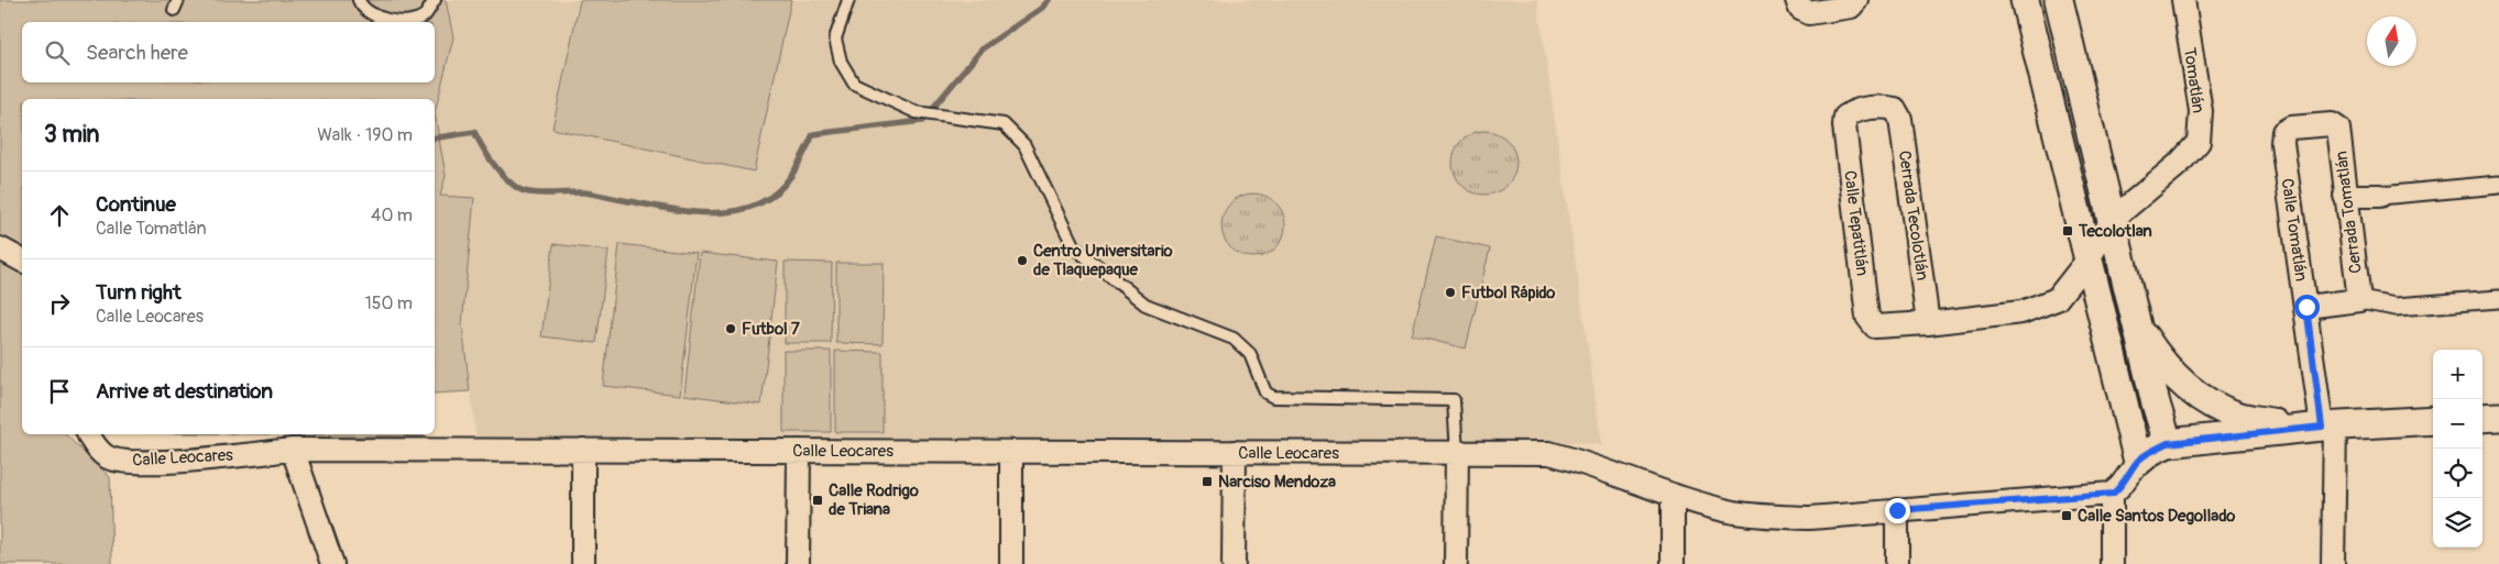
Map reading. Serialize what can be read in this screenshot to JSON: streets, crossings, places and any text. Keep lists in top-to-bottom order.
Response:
{
  "streets": {
    "street": [
      "Tomatlán",
      "Cerrada Tomatlán",
      "Cerrada Tecolotlán",
      "Calle Tepatitlán",
      "Calle Tomatlán",
      "Calle Leocares"
    ]
  },
  "crossings": [
    ["Cerrada Tomatlán", "Calle Tomatlán"],
    ["Cerrada Tecolotlán", "Calle Tepatitlán"]
  ],
  "places": {
    "transit": [
      "Tecolotlan",
      "Narciso Mendoza",
      "Calle Rodrigo de Triana",
      "Calle Santos Degollado"
    ],
    "other": ["Centro Universitario de Tlaquepaque", "Futbol Rápido", "Futbol 7"]
  },
  "north": "top",
  "page": {
    "search": "Search here",
    "heading": ["3 min", "Walk · 190 m"],
    "list": [
      ["Continue", "Calle Tomatlán", "40 m"],
      ["Turn right", "Calle Leocares", "150 m"],
      "Arrive at destination"
    ],
    "map_buttons": ["+", "−"]
  }
}
